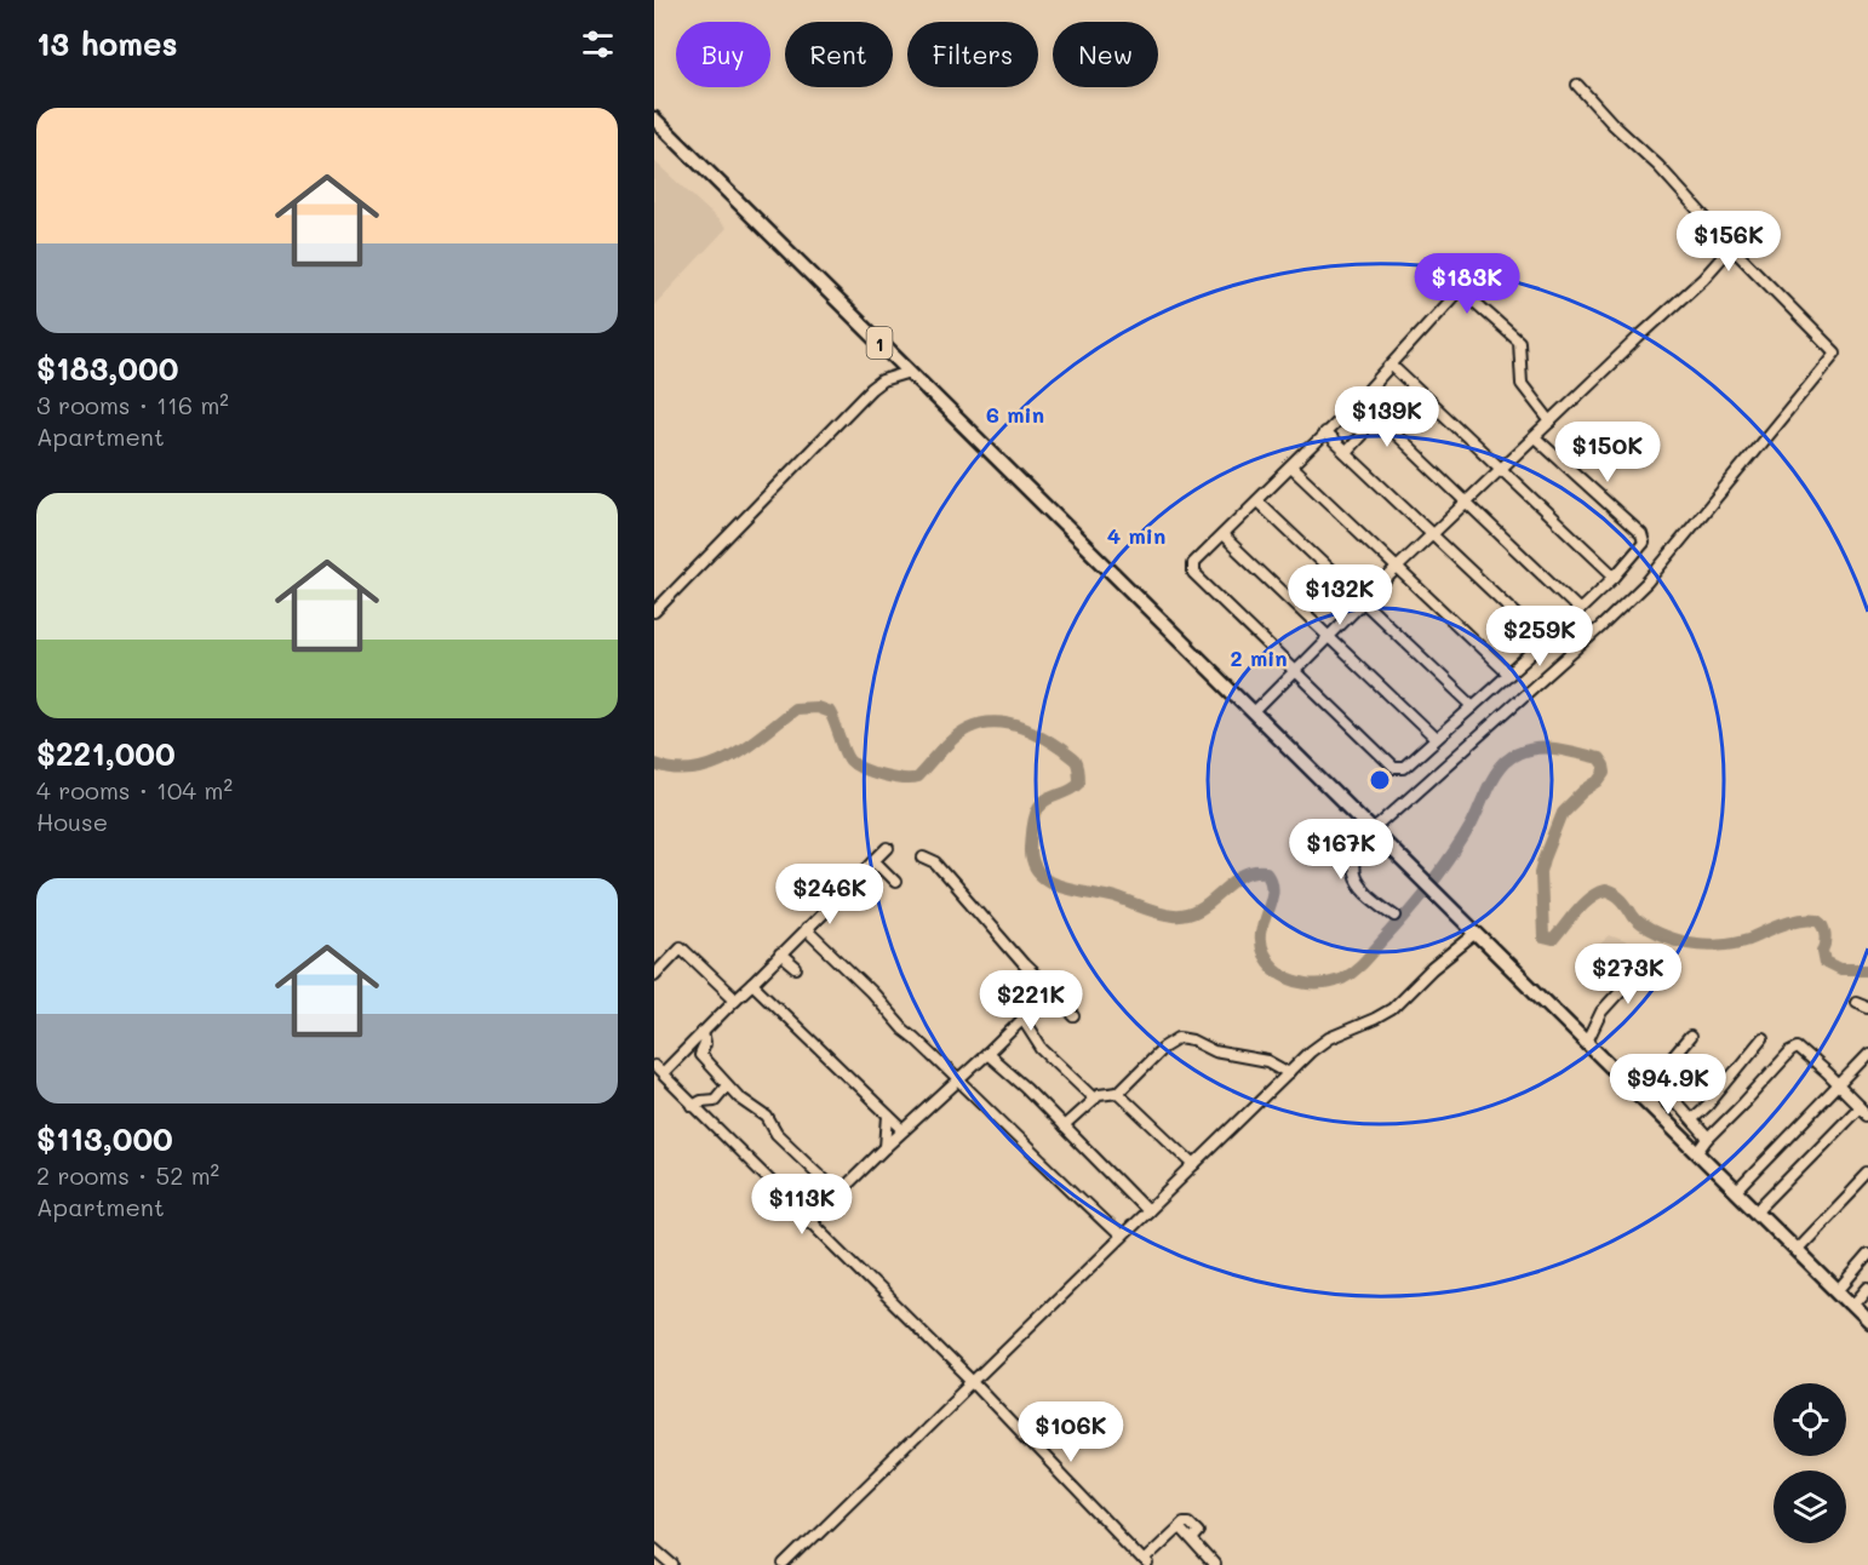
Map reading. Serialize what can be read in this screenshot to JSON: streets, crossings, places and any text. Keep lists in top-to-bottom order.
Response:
{
  "streets": {
    "highway": ["1"]
  },
  "page": {
    "heading": "13 homes",
    "chip": [
      "Buy",
      "Rent",
      "Filters",
      "New"
    ],
    "list": [
      {
        "name": "$183,000",
        "note": "3 rooms · 116 m² · Apartment"
      },
      {
        "name": "$221,000",
        "note": "4 rooms · 104 m² · House"
      },
      {
        "name": "$113,000",
        "note": "2 rooms · 52 m² · Apartment"
      }
    ],
    "price": [
      "$156K",
      "$183K",
      "$139K",
      "$150K",
      "$132K",
      "$259K",
      "$167K",
      "$246K",
      "$273K",
      "$221K",
      "$94.9K",
      "$113K",
      "$106K"
    ]
  },
  "rings": ["6 min", "4 min", "2 min"]
}
